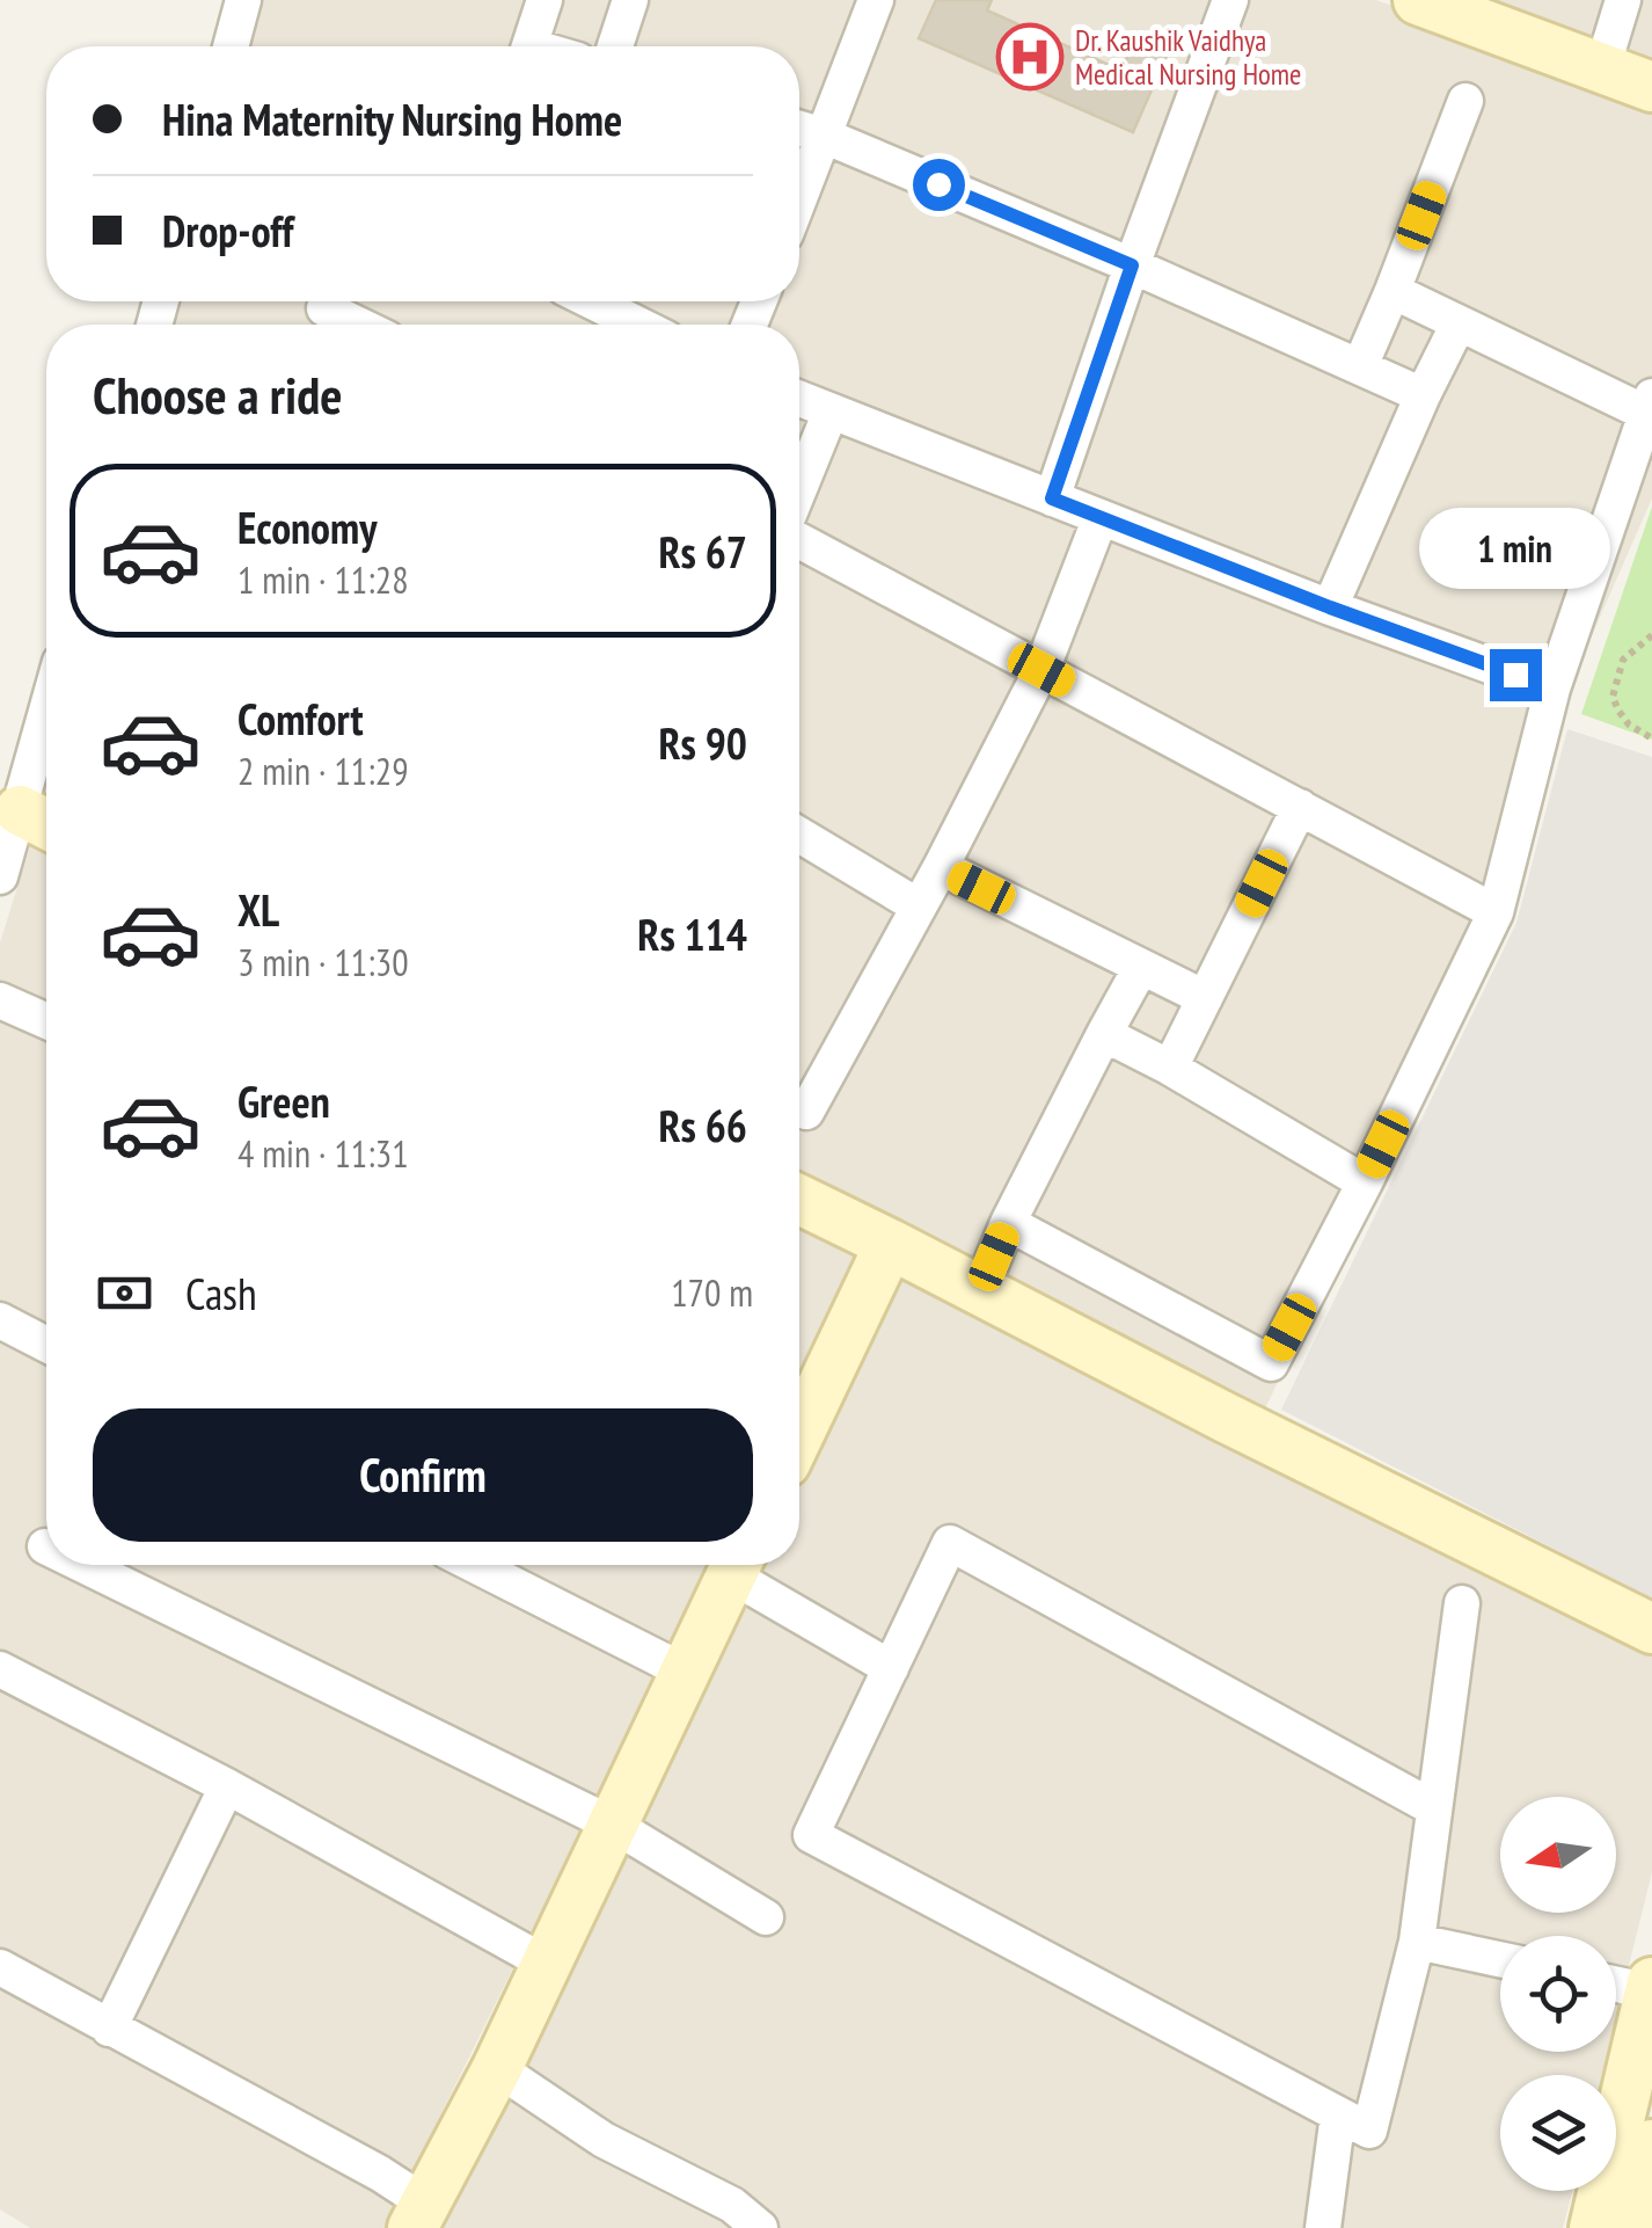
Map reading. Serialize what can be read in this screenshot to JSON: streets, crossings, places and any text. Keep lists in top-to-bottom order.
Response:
{
  "places": {
    "hospital": ["Dr. Kaushik Vaidhya Medical Nursing Home"]
  },
  "north": "left",
  "page": {
    "banner": ["Hina Maternity Nursing Home", "Drop-off"],
    "heading": "Choose a ride",
    "list": [
      {
        "name": "Economy",
        "note": "1 min · 11:28",
        "value": "Rs 67"
      },
      {
        "name": "Comfort",
        "note": "2 min · 11:29",
        "value": "Rs 90"
      },
      {
        "name": "XL",
        "note": "3 min · 11:30",
        "value": "Rs 114"
      },
      {
        "name": "Green",
        "note": "4 min · 11:31",
        "value": "Rs 66"
      }
    ],
    "bubble": "1 min",
    "pay": ["Cash", "170 m"],
    "buttons": "Confirm"
  }
}
